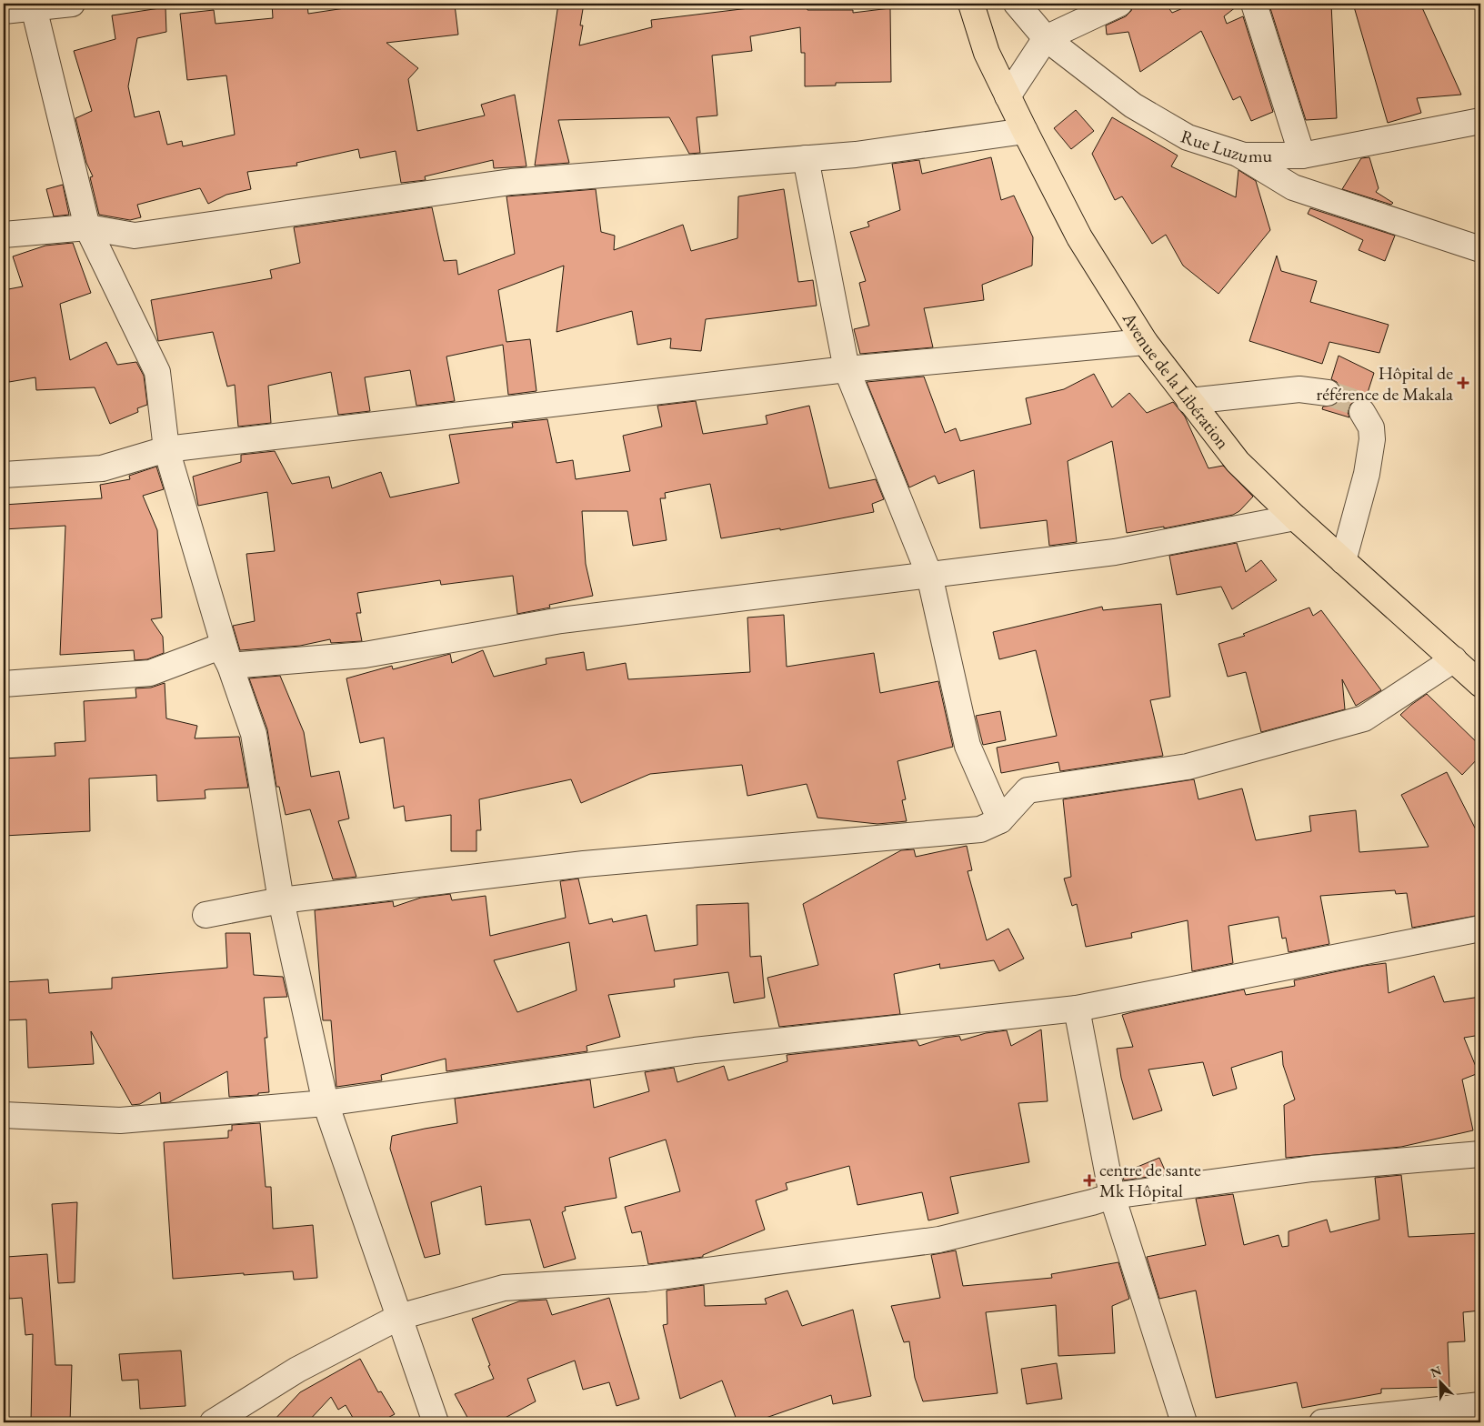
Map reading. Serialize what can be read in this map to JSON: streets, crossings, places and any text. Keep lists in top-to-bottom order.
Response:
{
  "streets": {
    "highway": ["Avenue de la Libération"],
    "street": ["Rue Luzumu"]
  },
  "places": {
    "health": ["Hôpital de référence de Makala", "centre de sante Mk Hôpital"]
  },
  "north": "top left"
}
